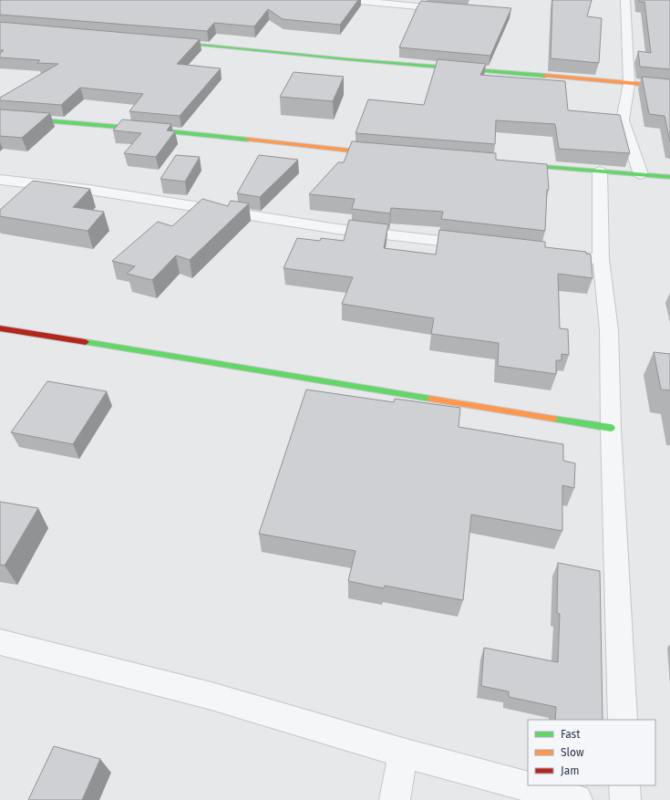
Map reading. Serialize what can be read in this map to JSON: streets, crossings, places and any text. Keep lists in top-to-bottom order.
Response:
{
  "legend": ["Fast", "Slow", "Jam"]
}
